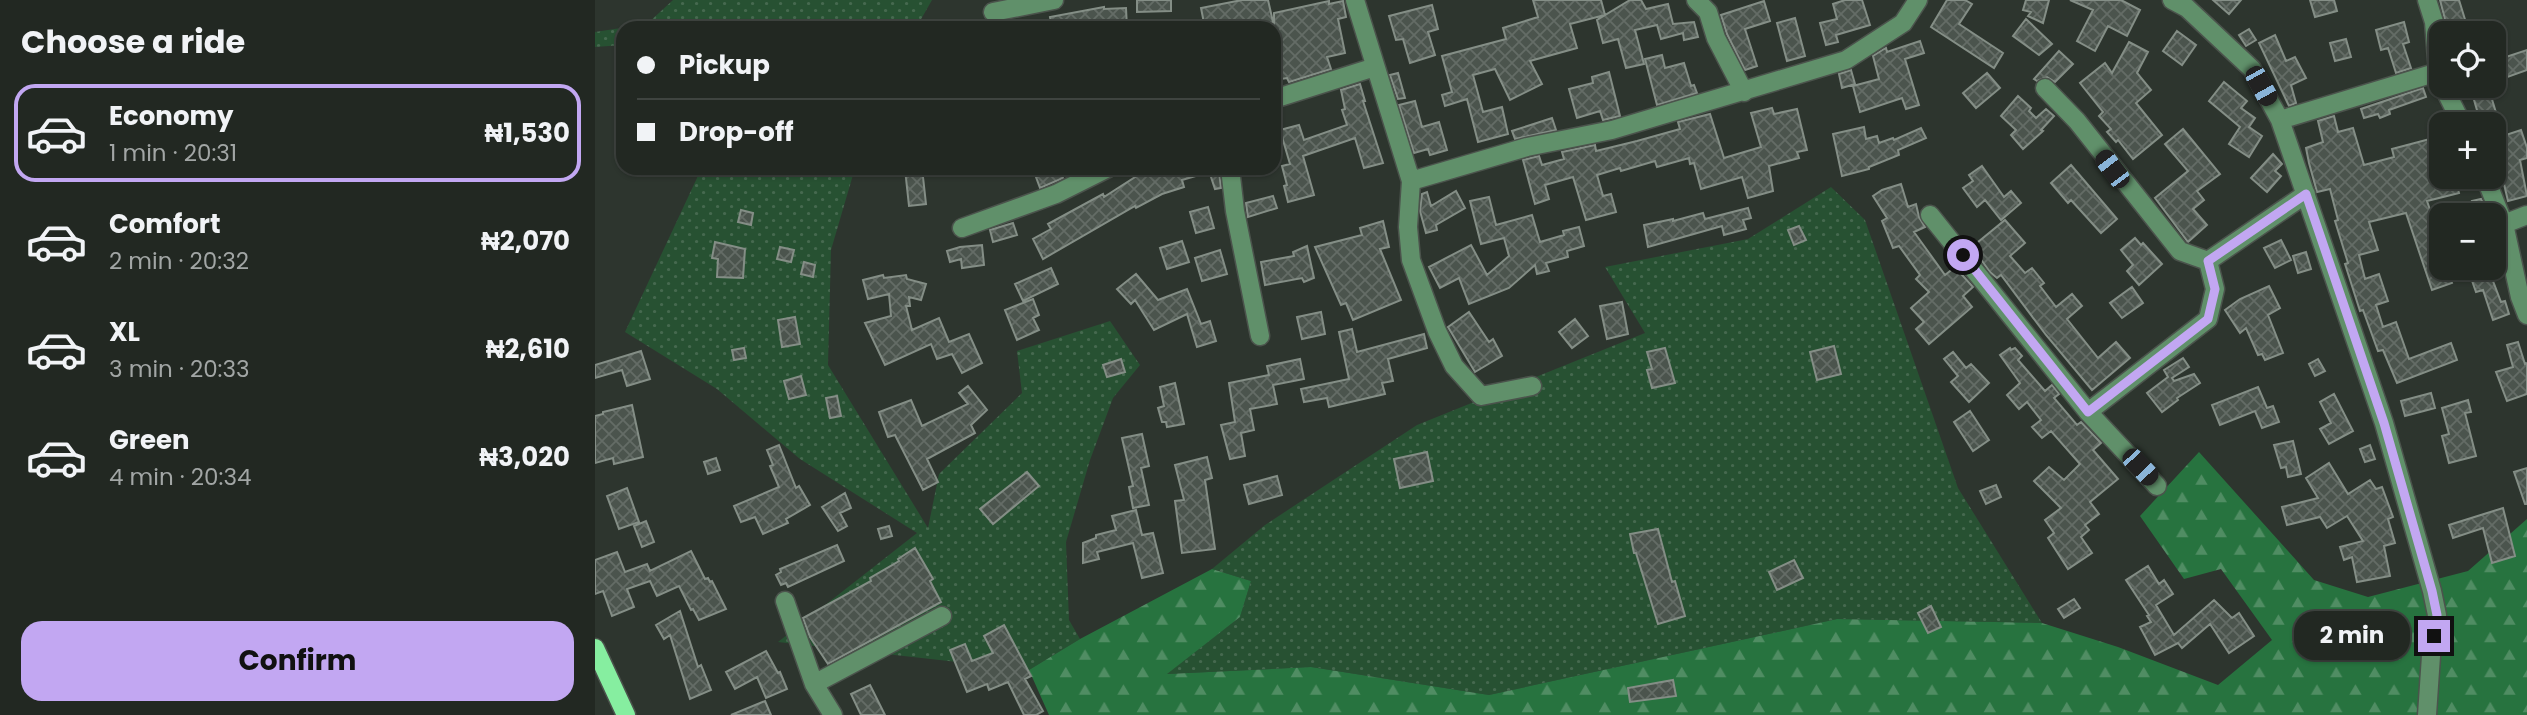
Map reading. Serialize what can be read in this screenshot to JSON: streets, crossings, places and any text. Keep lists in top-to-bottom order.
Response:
{
  "page": {
    "heading": "Choose a ride",
    "map_buttons": ["+", "−"],
    "banner": ["Pickup", "Drop-off"],
    "list": [
      {
        "name": "Economy",
        "note": "1 min · 20:31",
        "value": "₦1,530"
      },
      {
        "name": "Comfort",
        "note": "2 min · 20:32",
        "value": "₦2,070"
      },
      {
        "name": "XL",
        "note": "3 min · 20:33",
        "value": "₦2,610"
      },
      {
        "name": "Green",
        "note": "4 min · 20:34",
        "value": "₦3,020"
      }
    ],
    "buttons": "Confirm",
    "bubble": "2 min"
  }
}
